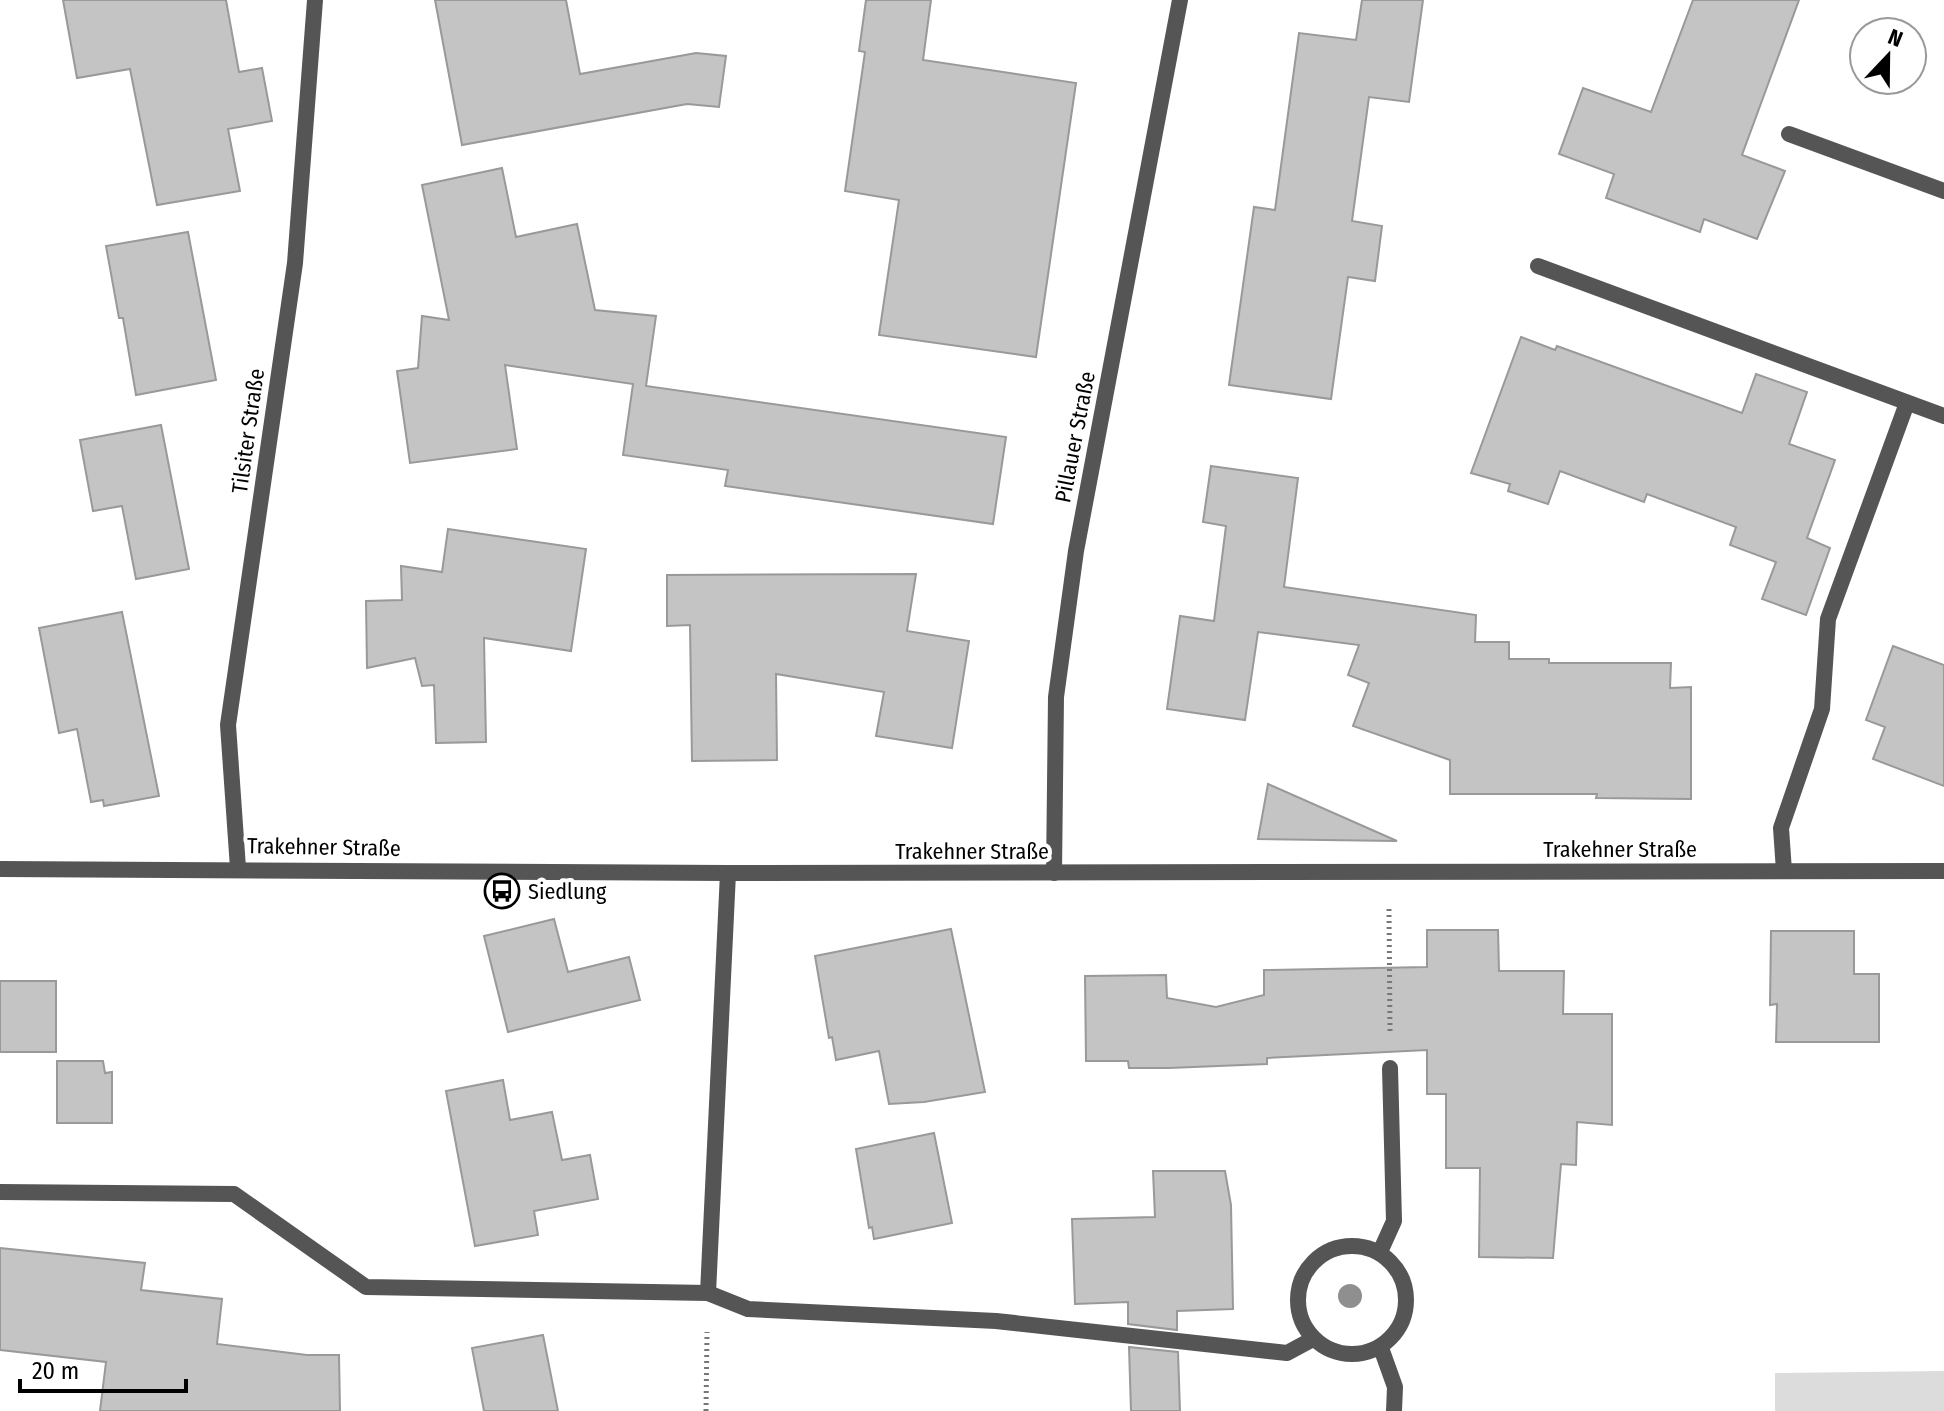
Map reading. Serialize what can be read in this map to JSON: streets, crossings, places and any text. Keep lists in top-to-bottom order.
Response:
{
  "streets": {
    "street": ["Tilsiter Straße", "Pillauer Straße", "Trakehner Straße"]
  },
  "crossings": [
    ["Tilsiter Straße", "Trakehner Straße"],
    ["Pillauer Straße", "Trakehner Straße"]
  ],
  "places": {
    "bus stop": ["Siedlung"]
  },
  "scale_bar": "20 m",
  "north": "top"
}
